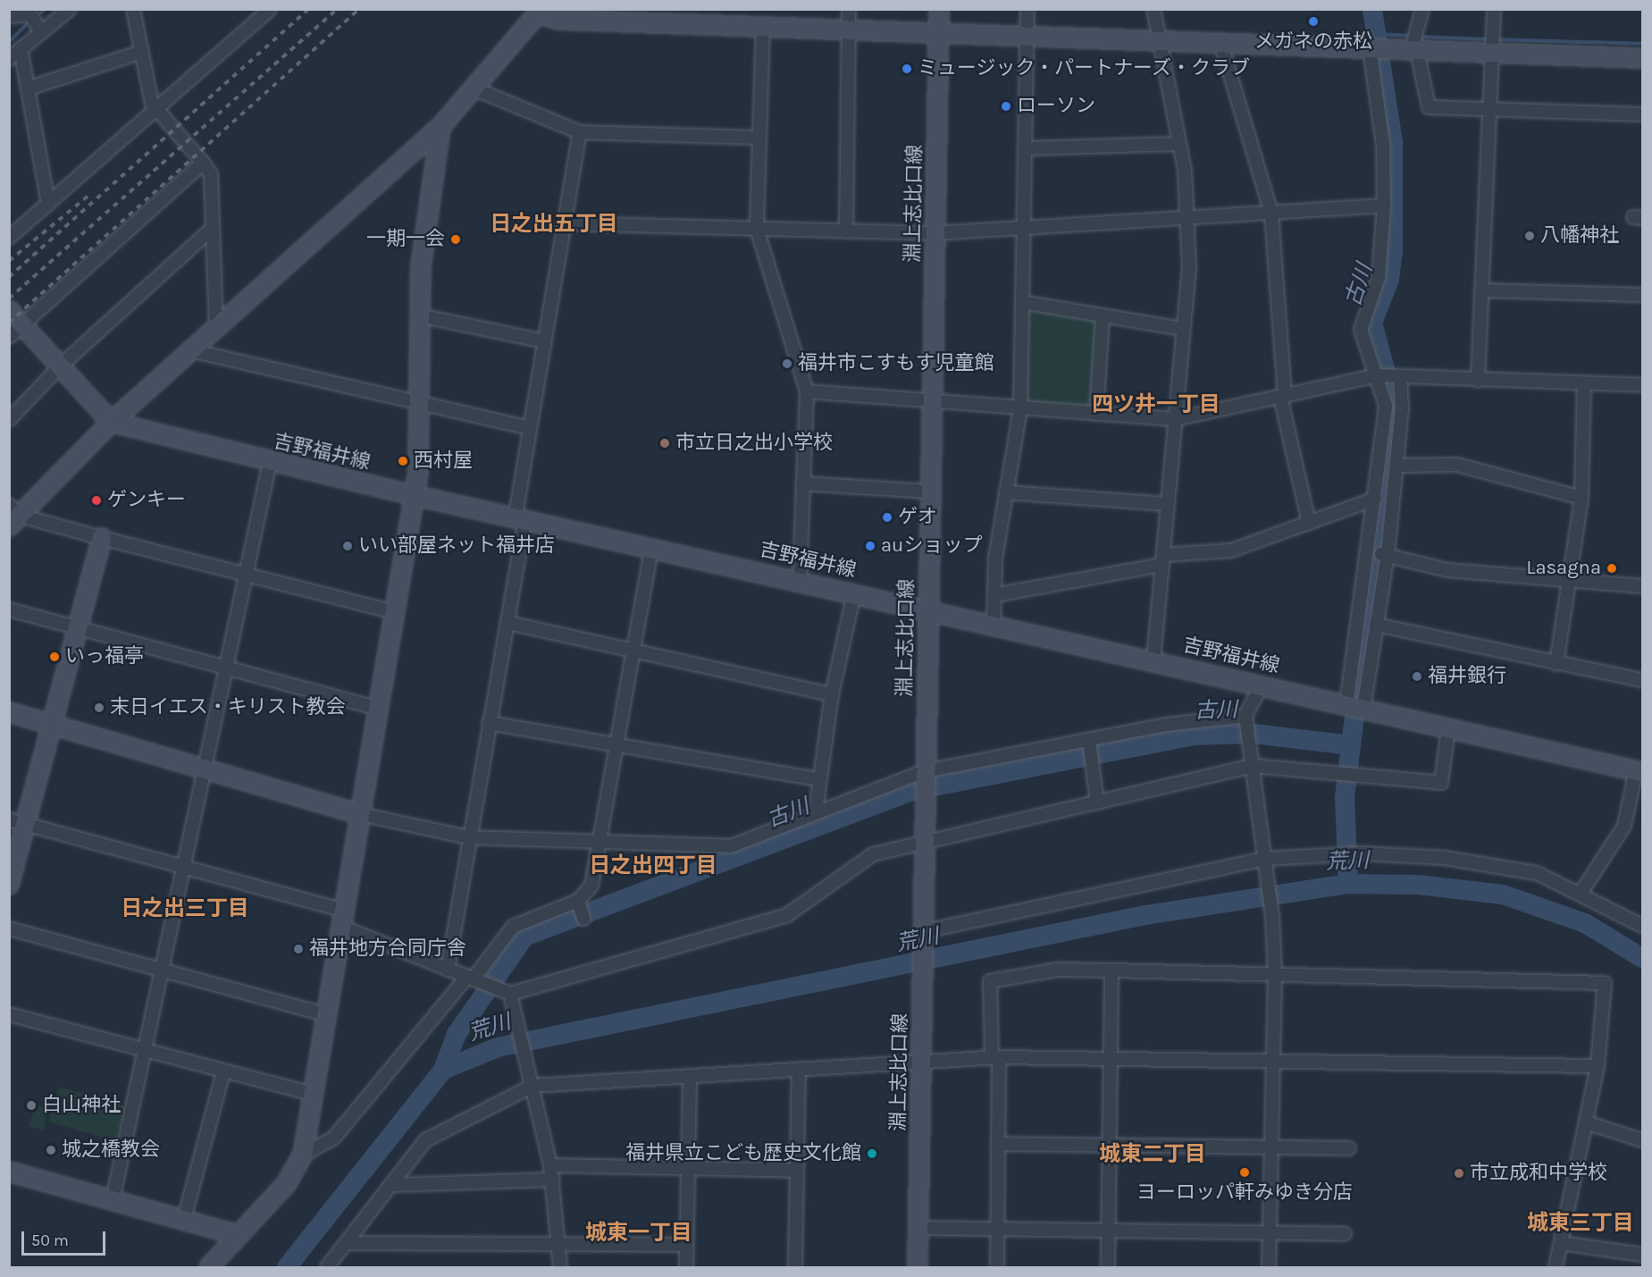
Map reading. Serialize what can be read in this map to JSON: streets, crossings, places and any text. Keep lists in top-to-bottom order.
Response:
{
  "streets": {
    "street": ["淵上志比口線", "吉野福井線"]
  },
  "crossings": [
    ["淵上志比口線", "吉野福井線"]
  ],
  "districts": [
    "日之出五丁目",
    "四ツ井一丁目",
    "日之出四丁目",
    "日之出三丁目",
    "城東二丁目",
    "城東三丁目",
    "城東一丁目"
  ],
  "water": ["古川", "荒川"],
  "places": [
    "メガネの赤松",
    "ミュージック・パートナーズ・クラブ",
    "ローソン",
    "八幡神社",
    "一期一会",
    "福井市こすもす児童館",
    "市立日之出小学校",
    "西村屋",
    "ゲンキー",
    "ゲオ",
    "いい部屋ネット福井店",
    "auショップ",
    "Lasagna",
    "いっ福亭",
    "福井銀行",
    "末日イエス・キリスト教会",
    "福井地方合同庁舎",
    "白山神社",
    "城之橋教会",
    "福井県立こども歴史文化館",
    "ヨーロッパ軒みゆき分店",
    "市立成和中学校"
  ],
  "scale_bar": "50 m"
}
